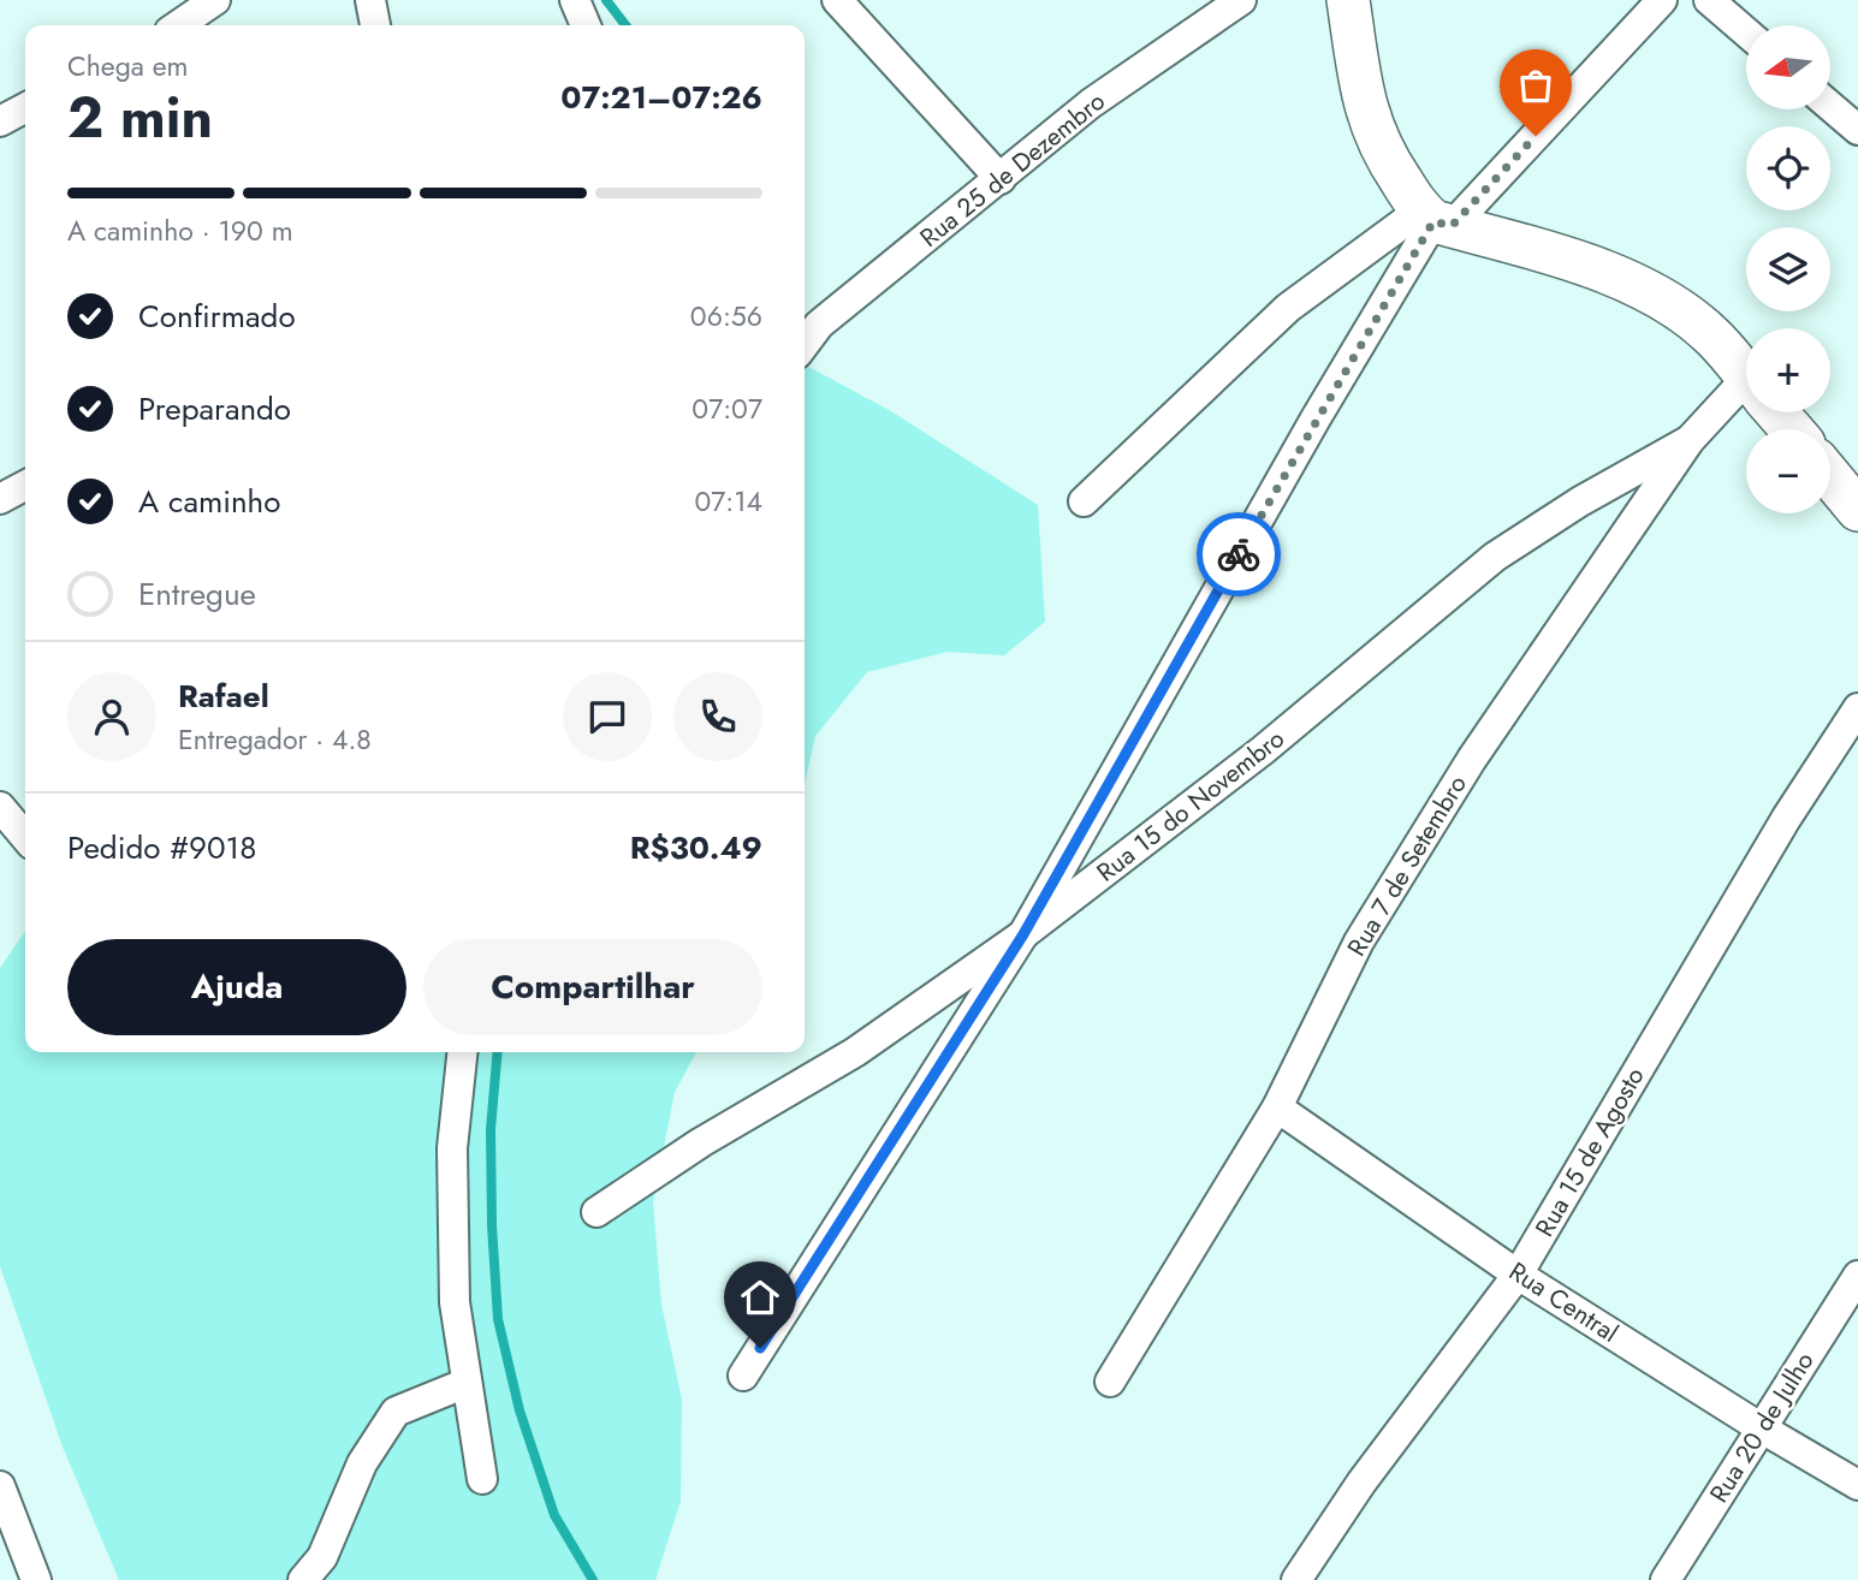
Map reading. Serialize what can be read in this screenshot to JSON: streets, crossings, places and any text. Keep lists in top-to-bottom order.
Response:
{
  "streets": {
    "street": [
      "Rua 25 de Dezembro",
      "Rua 15 do Novembro",
      "Rua 7 de Setembro",
      "Rua 15 de Agosto",
      "Rua Central",
      "Rua 20 de Julho"
    ]
  },
  "crossings": [
    ["Rua 15 do Novembro", "Rua 7 de Setembro"],
    ["Rua 7 de Setembro", "Rua Central"],
    ["Rua 15 de Agosto", "Rua Central"],
    ["Rua Central", "Rua 20 de Julho"]
  ],
  "north": "left",
  "page": {
    "map_buttons": ["+", "−"],
    "heading": ["2 min", "Chega em", "07:21–07:26"],
    "panel": [
      "Rafael",
      "Entregador · 4.8",
      "Pedido #9018",
      "R$30.49"
    ],
    "bar": "A caminho · 190 m",
    "list": [
      ["Confirmado", "06:56"],
      ["Preparando", "07:07"],
      ["A caminho", "07:14"],
      "Entregue"
    ],
    "buttons": ["Ajuda", "Compartilhar"]
  }
}
